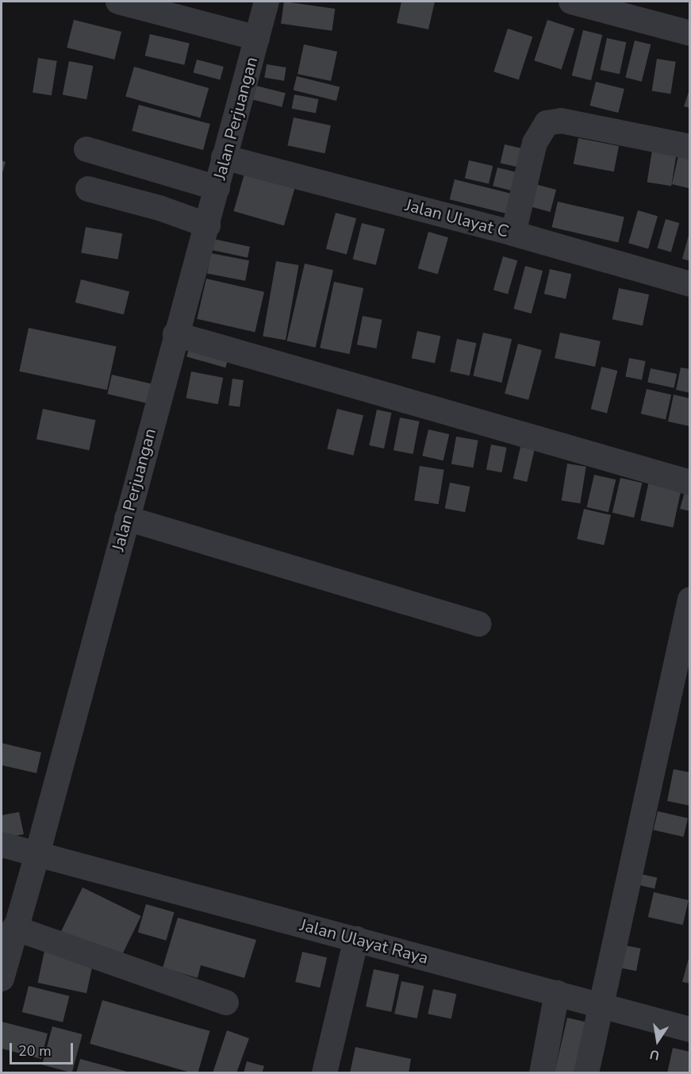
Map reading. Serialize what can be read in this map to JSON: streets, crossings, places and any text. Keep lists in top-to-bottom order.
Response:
{
  "streets": {
    "street": ["Jalan Perjuangan", "Jalan Ulayat C", "Jalan Ulayat Raya"]
  },
  "crossings": [
    ["Jalan Perjuangan", "Jalan Ulayat C"],
    ["Jalan Perjuangan", "Jalan Ulayat Raya"]
  ],
  "scale_bar": "20 m",
  "north": "bottom"
}
